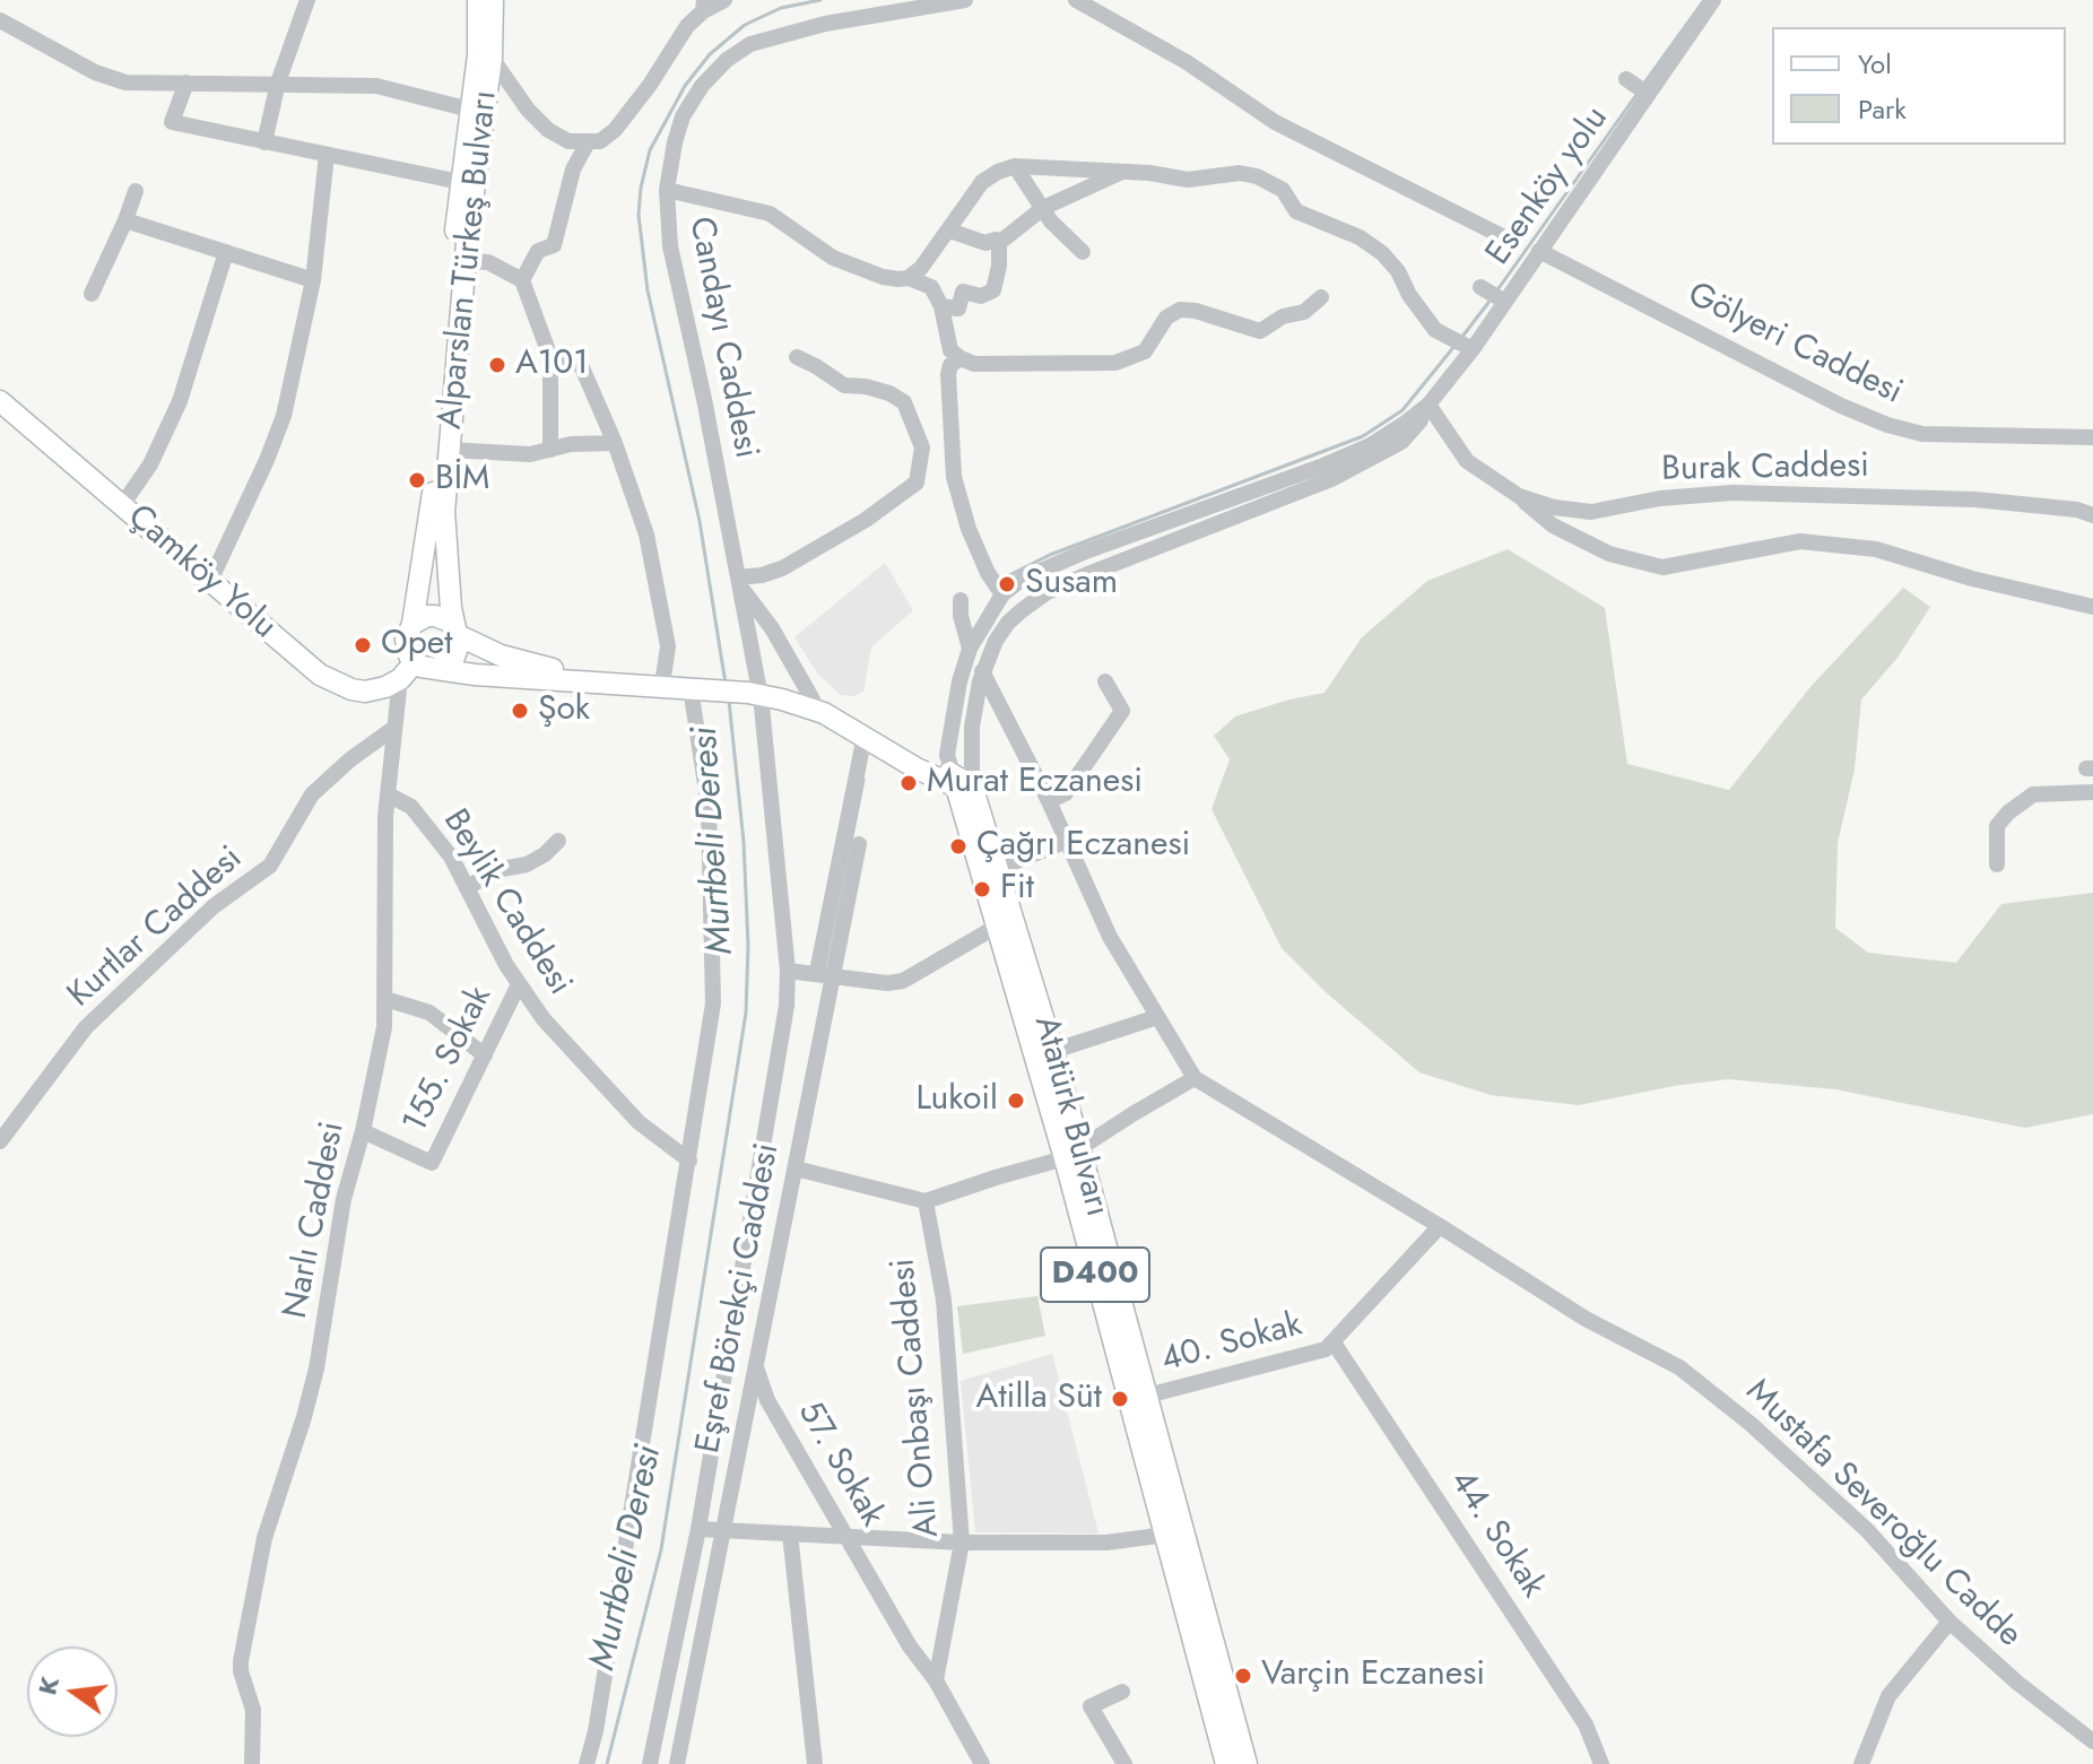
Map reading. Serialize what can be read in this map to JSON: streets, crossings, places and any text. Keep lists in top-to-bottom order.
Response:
{
  "streets": {
    "main road": [
      "Alparslan Türkeş Bulvarı",
      "Çamköy Yolu",
      "Atatürk Bulvarı",
      "D400"
    ],
    "street": [
      "Esenköy yolu",
      "Candayı Caddesi",
      "Gölyeri Caddesi",
      "Burak Caddesi",
      "Beylik Caddesi",
      "Kurtlar Caddesi",
      "155. Sokak",
      "Narlı Caddesi",
      "Eşref Börekçi Caddesi",
      "40. Sokak",
      "Ali Onbaşı Caddesi",
      "57. Sokak",
      "Mustafa Severoğlu Cadde",
      "44. Sokak"
    ]
  },
  "crossings": [
    ["Esenköy yolu", "Gölyeri Caddesi"],
    ["Esenköy yolu", "Burak Caddesi"],
    ["Candayı Caddesi", "Eşref Börekçi Caddesi"],
    ["Çamköy Yolu", "Narlı Caddesi"],
    ["Beylik Caddesi", "155. Sokak"],
    ["Beylik Caddesi", "Narlı Caddesi"],
    ["Kurtlar Caddesi", "Narlı Caddesi"],
    ["155. Sokak", "Narlı Caddesi"],
    ["Atatürk Bulvarı", "40. Sokak"],
    ["Eşref Börekçi Caddesi", "57. Sokak"],
    ["40. Sokak", "Mustafa Severoğlu Cadde"],
    ["40. Sokak", "44. Sokak"],
    ["Ali Onbaşı Caddesi", "57. Sokak"]
  ],
  "water": ["Murtbeli Deresi"],
  "places": [
    "A101",
    "BİM",
    "Susam",
    "Opet",
    "Şok",
    "Murat Eczanesi",
    "Çağrı Eczanesi",
    "Fit",
    "Lukoil",
    "Atilla Süt",
    "Varçin Eczanesi"
  ],
  "legend": ["Yol", "Park"],
  "north": "left"
}
